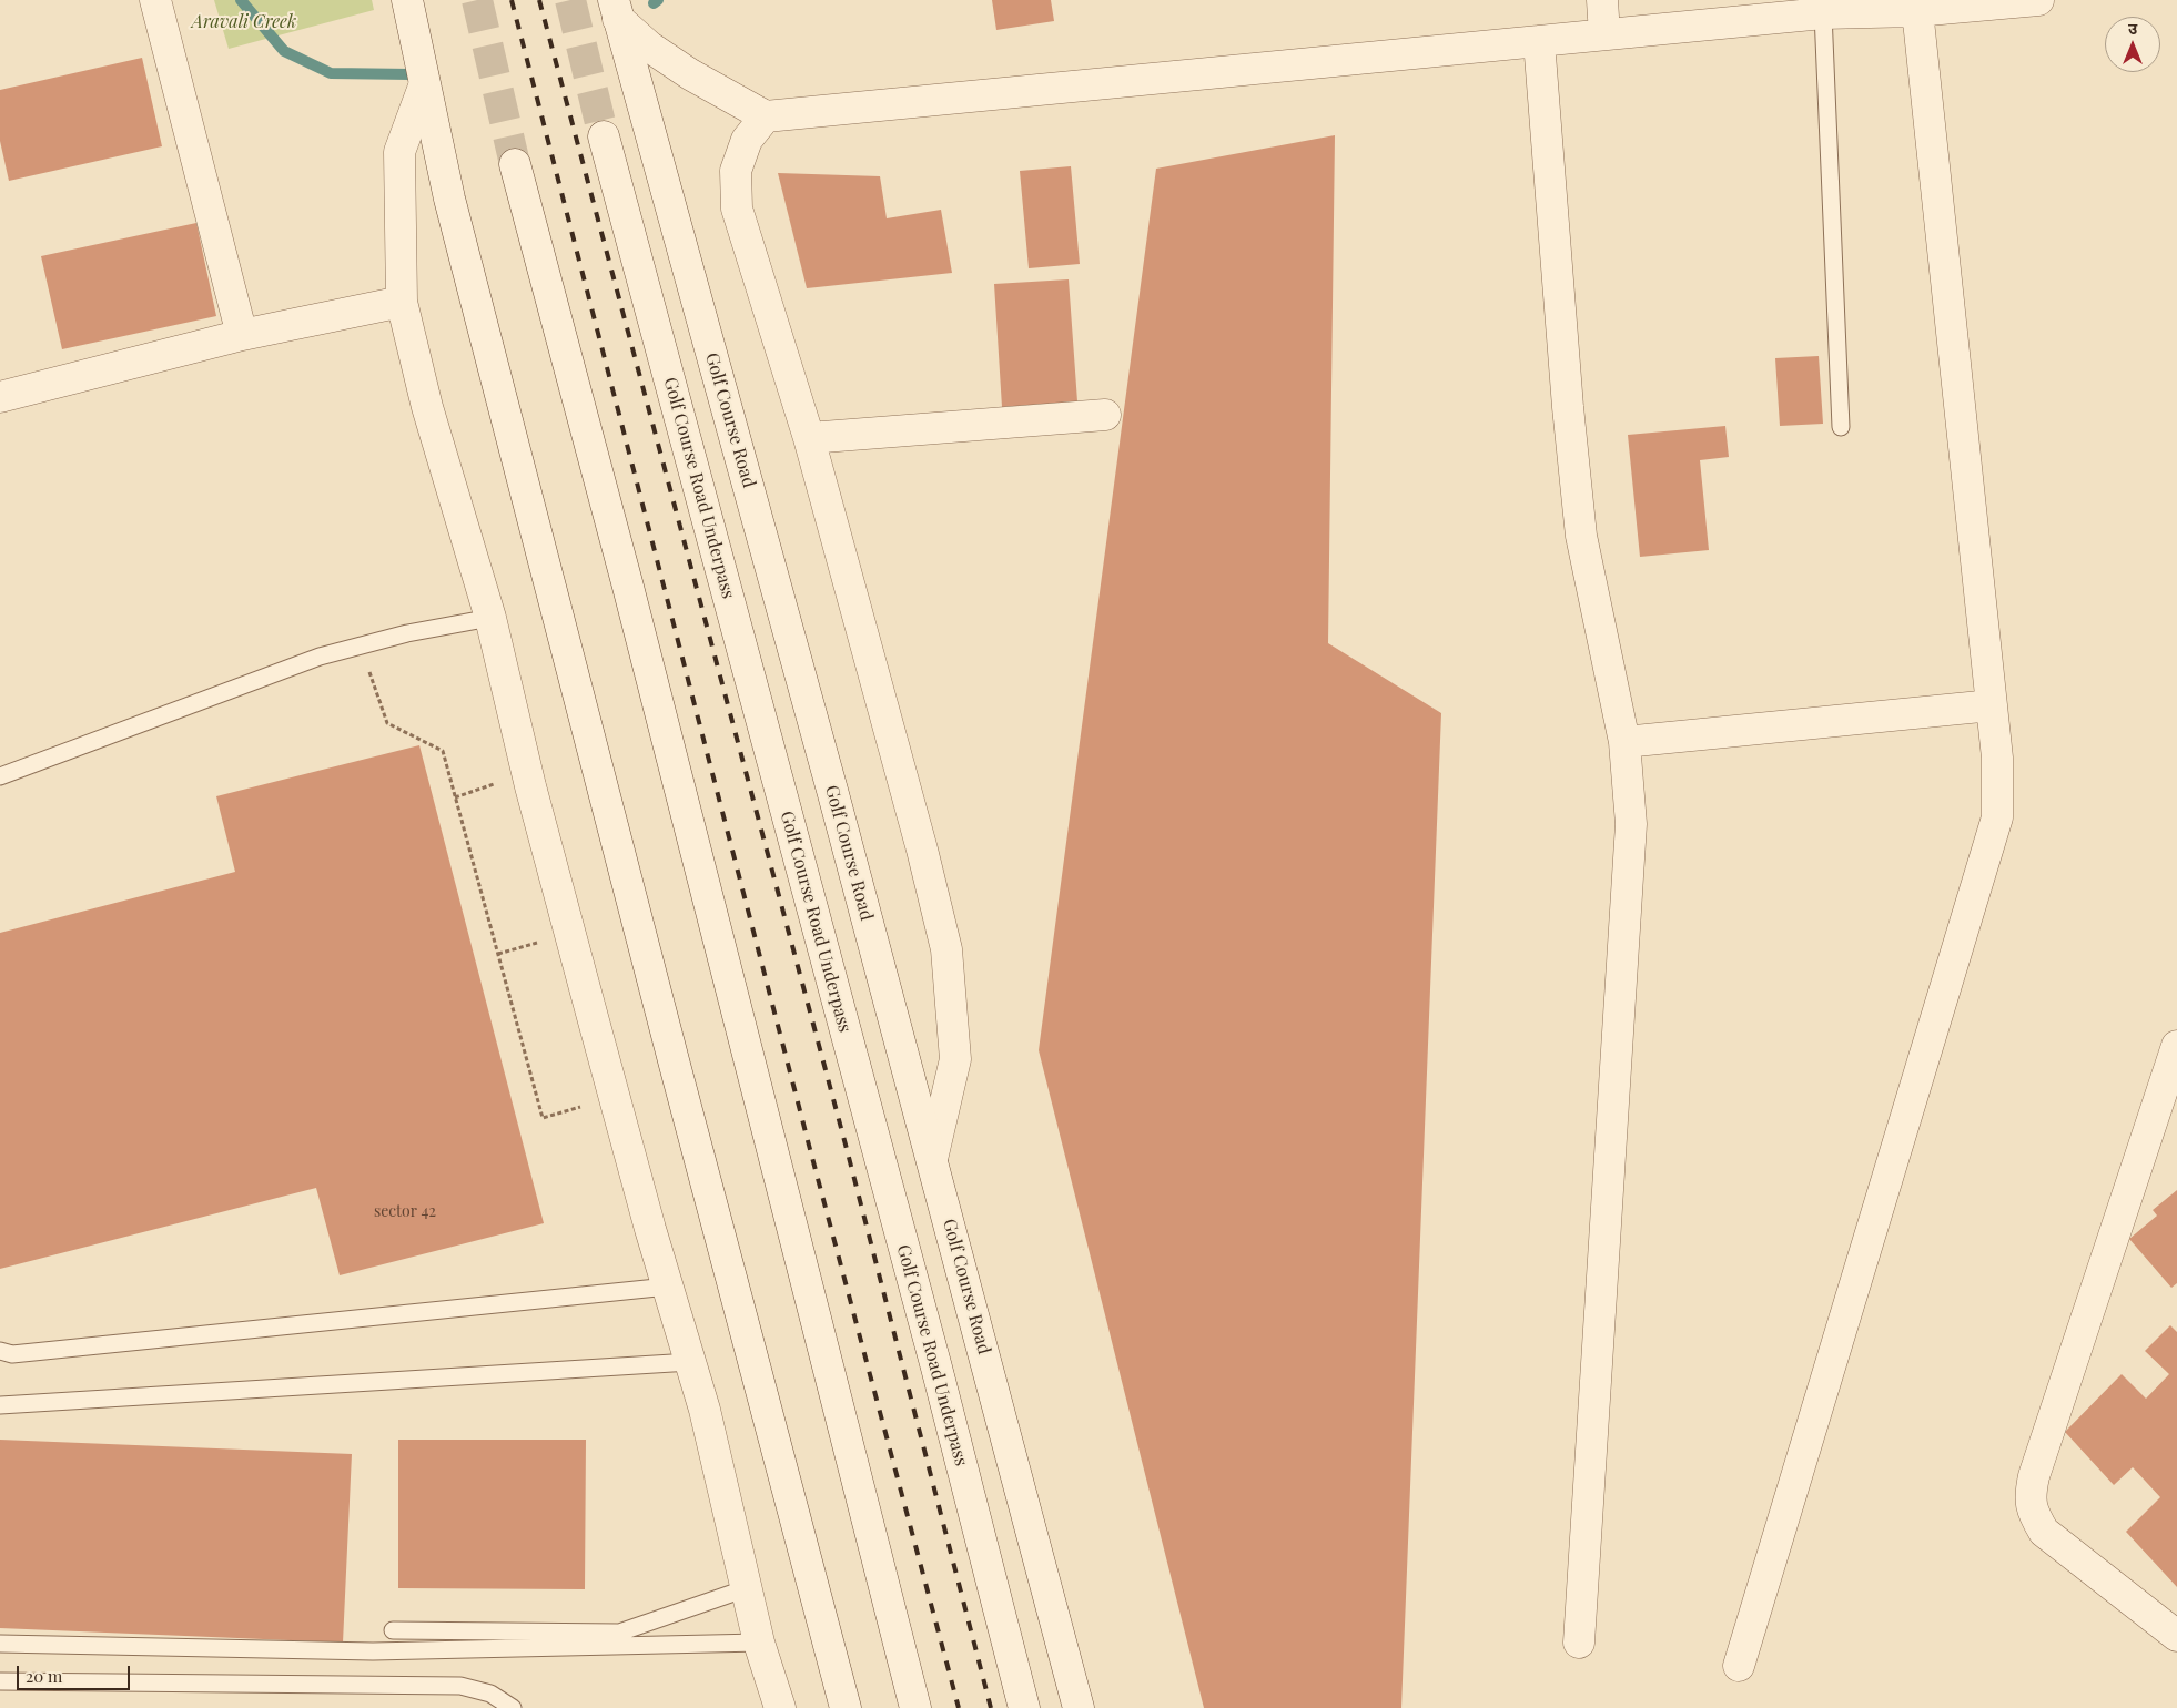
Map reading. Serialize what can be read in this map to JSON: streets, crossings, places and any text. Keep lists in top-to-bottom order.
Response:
{
  "streets": {
    "street": ["Golf Course Road", "Golf Course Road Underpass"]
  },
  "parks": ["Aravali Creek"],
  "house_numbers": ["sector 42"],
  "scale_bar": "20 m",
  "north": "top"
}
